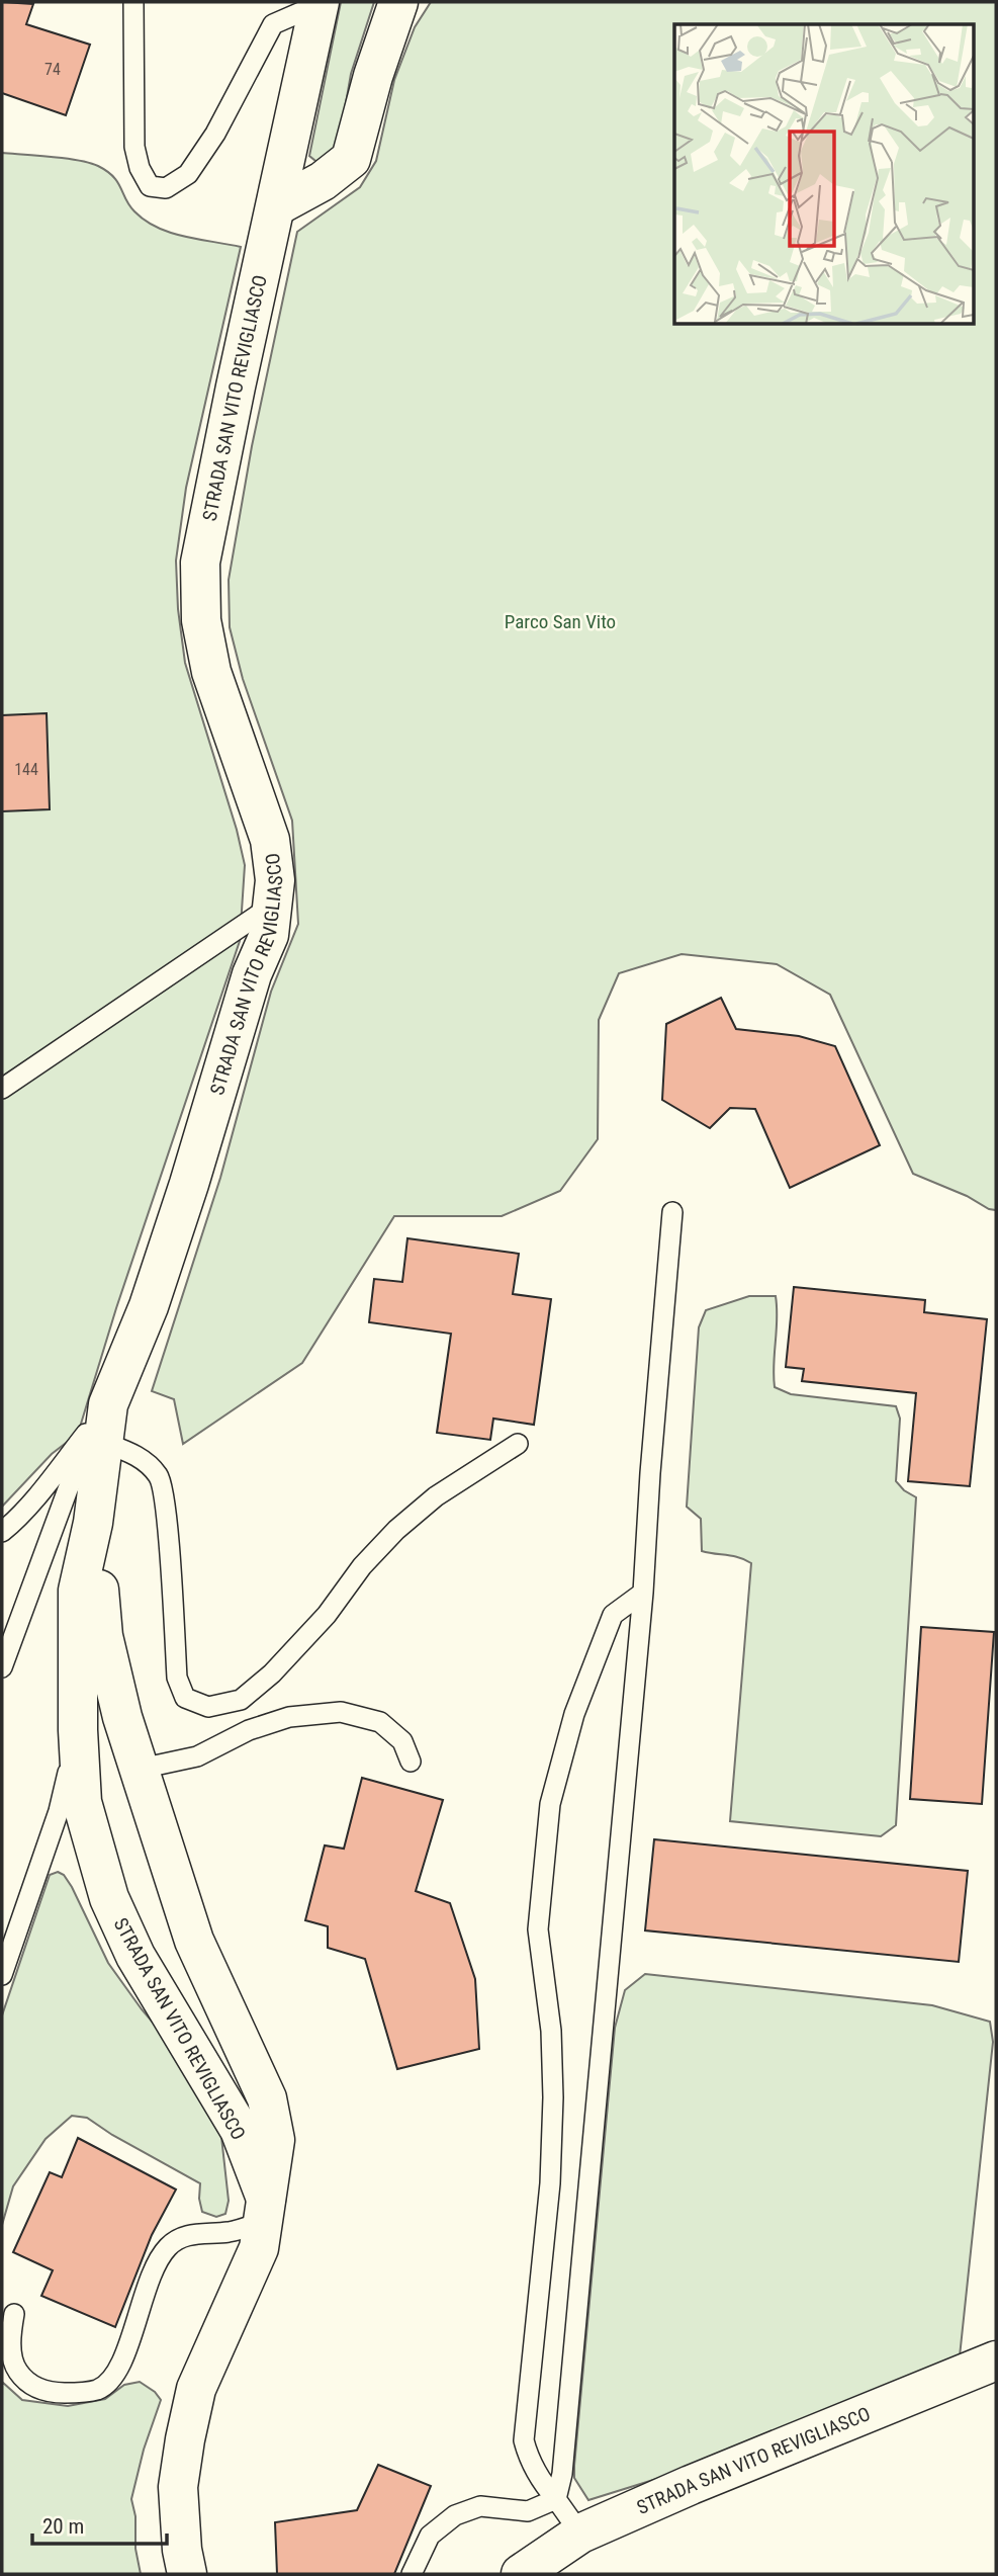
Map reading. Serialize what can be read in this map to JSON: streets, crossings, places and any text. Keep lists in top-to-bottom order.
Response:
{
  "streets": {
    "street": ["STRADA SAN VITO REVIGLIASCO"]
  },
  "parks": ["Parco San Vito"],
  "house_numbers": ["74", "144"],
  "scale_bar": "20 m"
}
